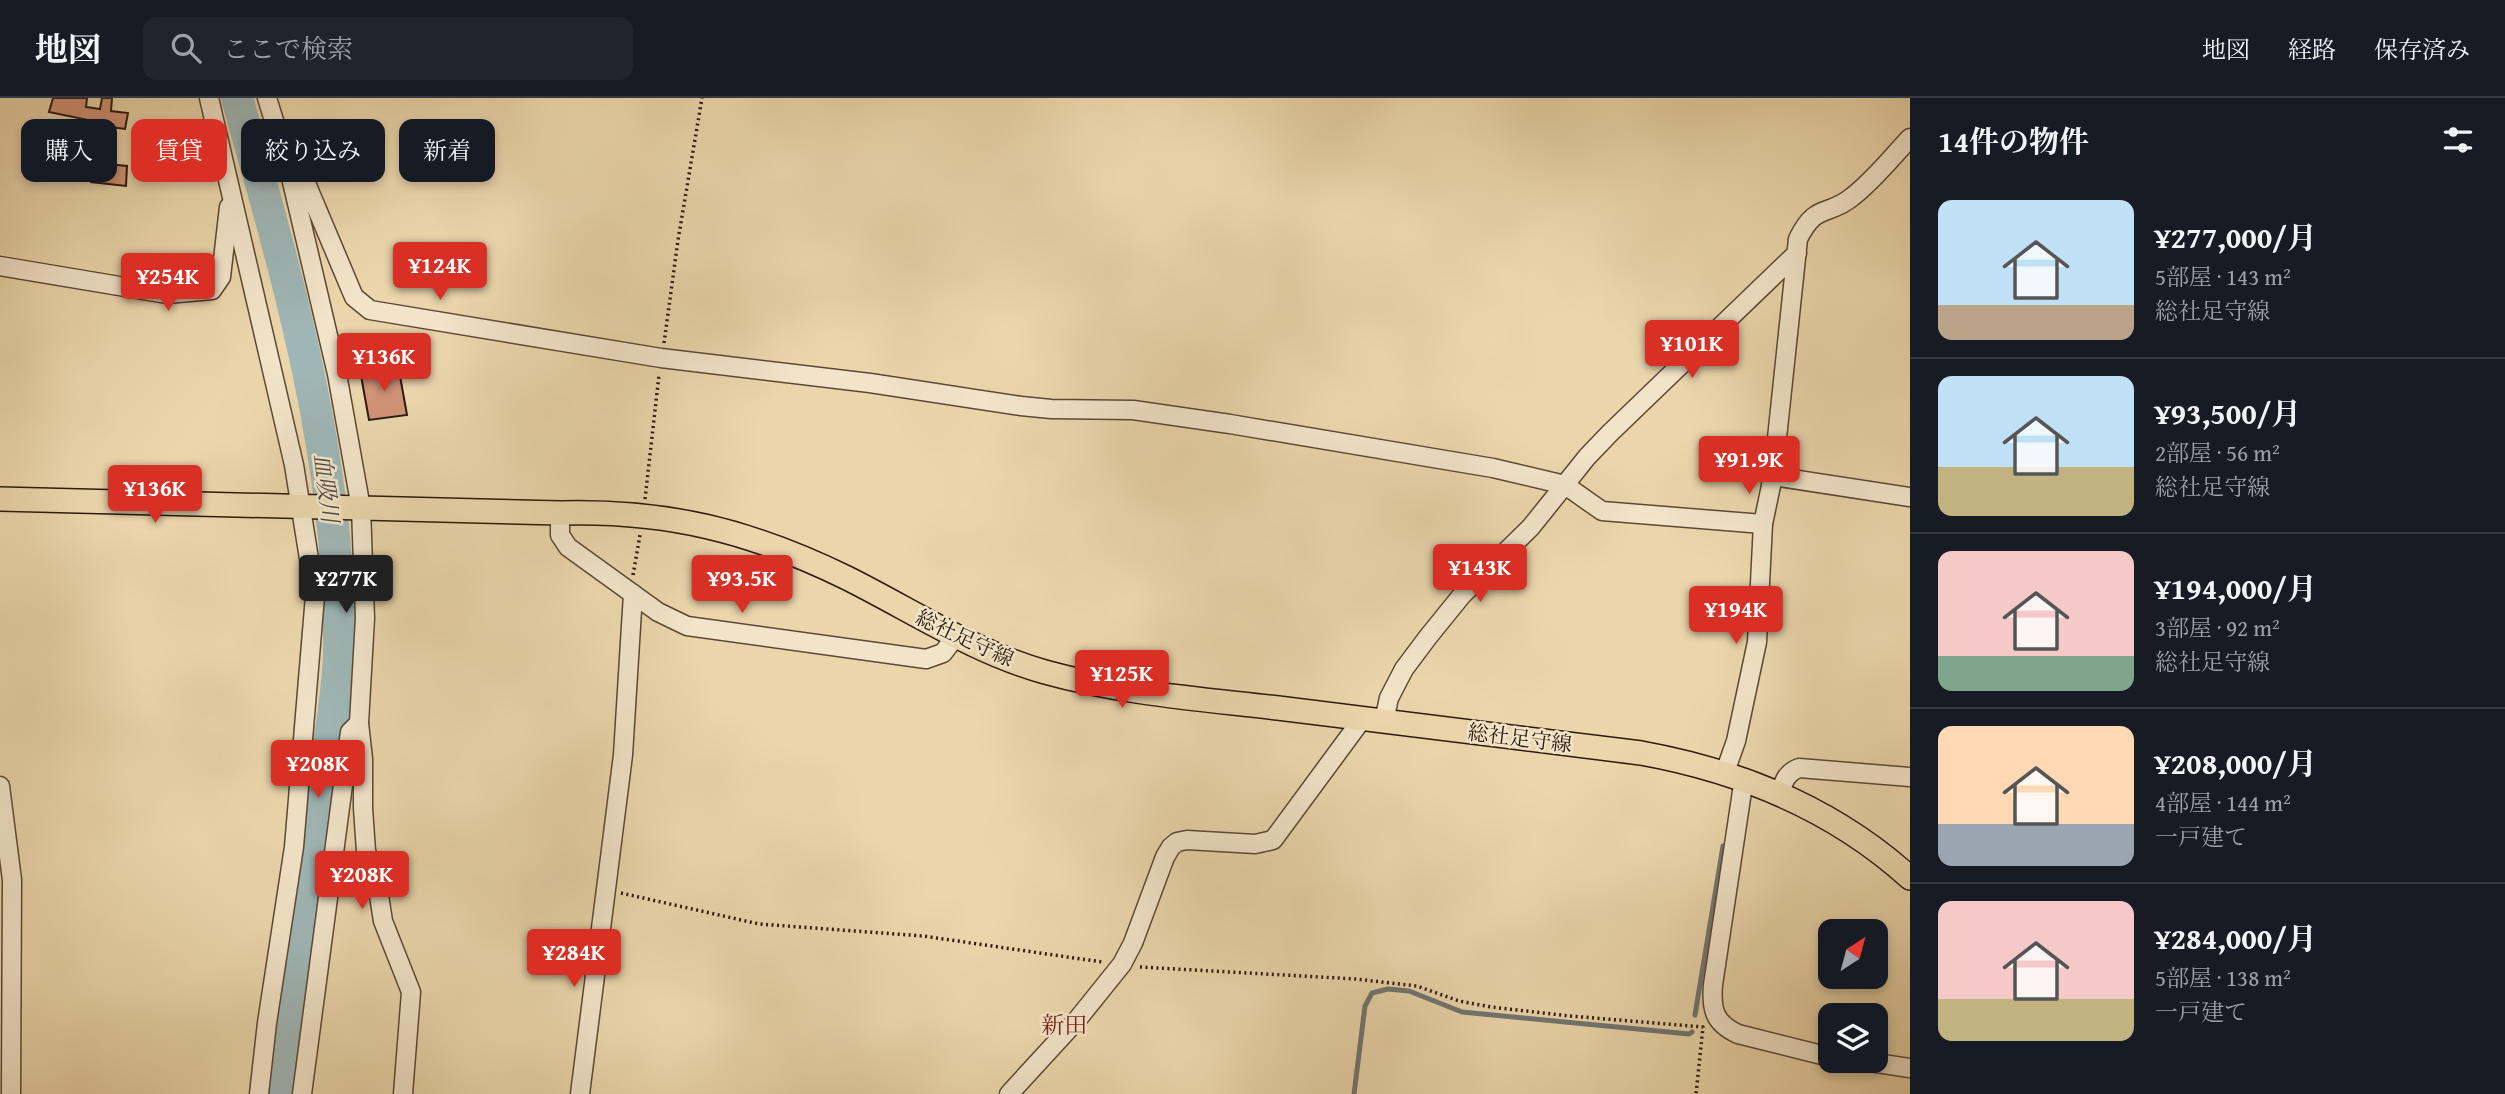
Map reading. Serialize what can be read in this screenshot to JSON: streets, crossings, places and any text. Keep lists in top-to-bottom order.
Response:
{
  "streets": {
    "main road": ["総社足守線"]
  },
  "districts": ["新田"],
  "water": ["血吸川"],
  "north": "top right",
  "page": {
    "header": "地図",
    "search": "ここで検索",
    "nav": ["地図", "経路", "保存済み"],
    "heading": "14件の物件",
    "chip": [
      "購入",
      "賃貸",
      "絞り込み",
      "新着"
    ],
    "list": [
      {
        "name": "¥277,000/月",
        "note": "5部屋 · 143 m² · 総社足守線"
      },
      {
        "name": "¥93,500/月",
        "note": "2部屋 · 56 m² · 総社足守線"
      },
      {
        "name": "¥194,000/月",
        "note": "3部屋 · 92 m² · 総社足守線"
      },
      {
        "name": "¥208,000/月",
        "note": "4部屋 · 144 m² · 一戸建て"
      },
      {
        "name": "¥284,000/月",
        "note": "5部屋 · 138 m² · 一戸建て"
      }
    ],
    "price": [
      "¥124K",
      "¥254K",
      "¥101K",
      "¥136K",
      "¥91.9K",
      "¥136K",
      "¥143K",
      "¥277K",
      "¥93.5K",
      "¥194K",
      "¥125K",
      "¥208K",
      "¥208K",
      "¥284K"
    ]
  }
}
